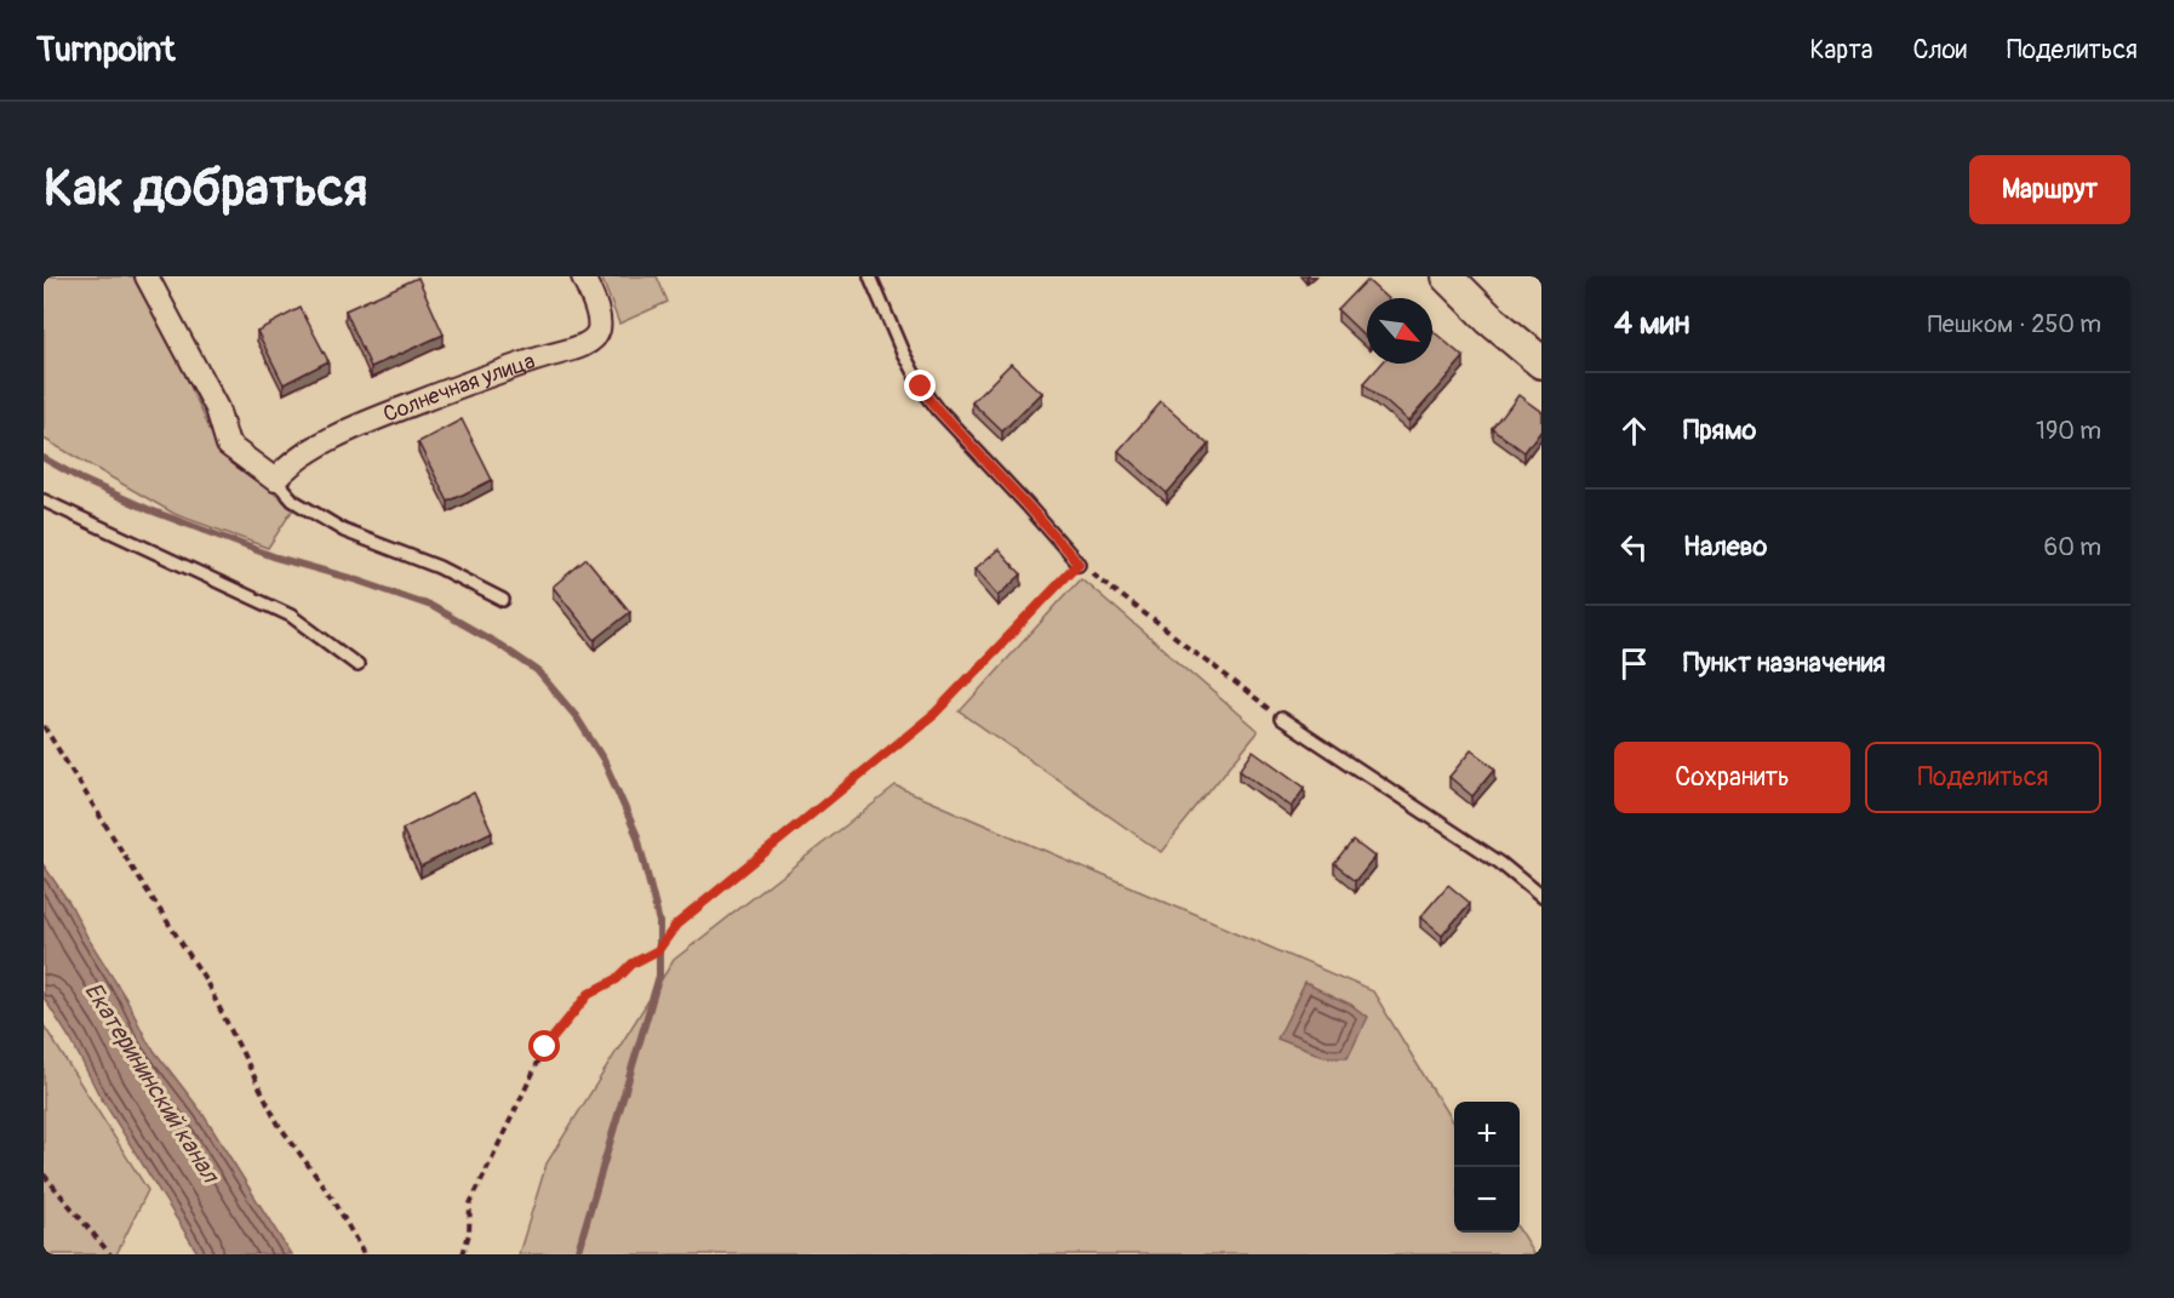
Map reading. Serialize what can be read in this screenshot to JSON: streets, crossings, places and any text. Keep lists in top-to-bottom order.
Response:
{
  "streets": {
    "street": ["Солнечная улица"]
  },
  "water": ["Екатерининский канал"],
  "north": "bottom right",
  "page": {
    "header": "Turnpoint",
    "nav": ["Карта", "Слои", "Поделиться"],
    "buttons": [
      "Маршрут",
      ["Сохранить", "Поделиться"]
    ],
    "title": "Как добраться",
    "heading": ["4 мин", "Пешком · 250 m"],
    "list": [
      ["Прямо", "190 m"],
      ["Налево", "60 m"],
      "Пункт назначения"
    ],
    "map_buttons": ["+", "−"]
  }
}
